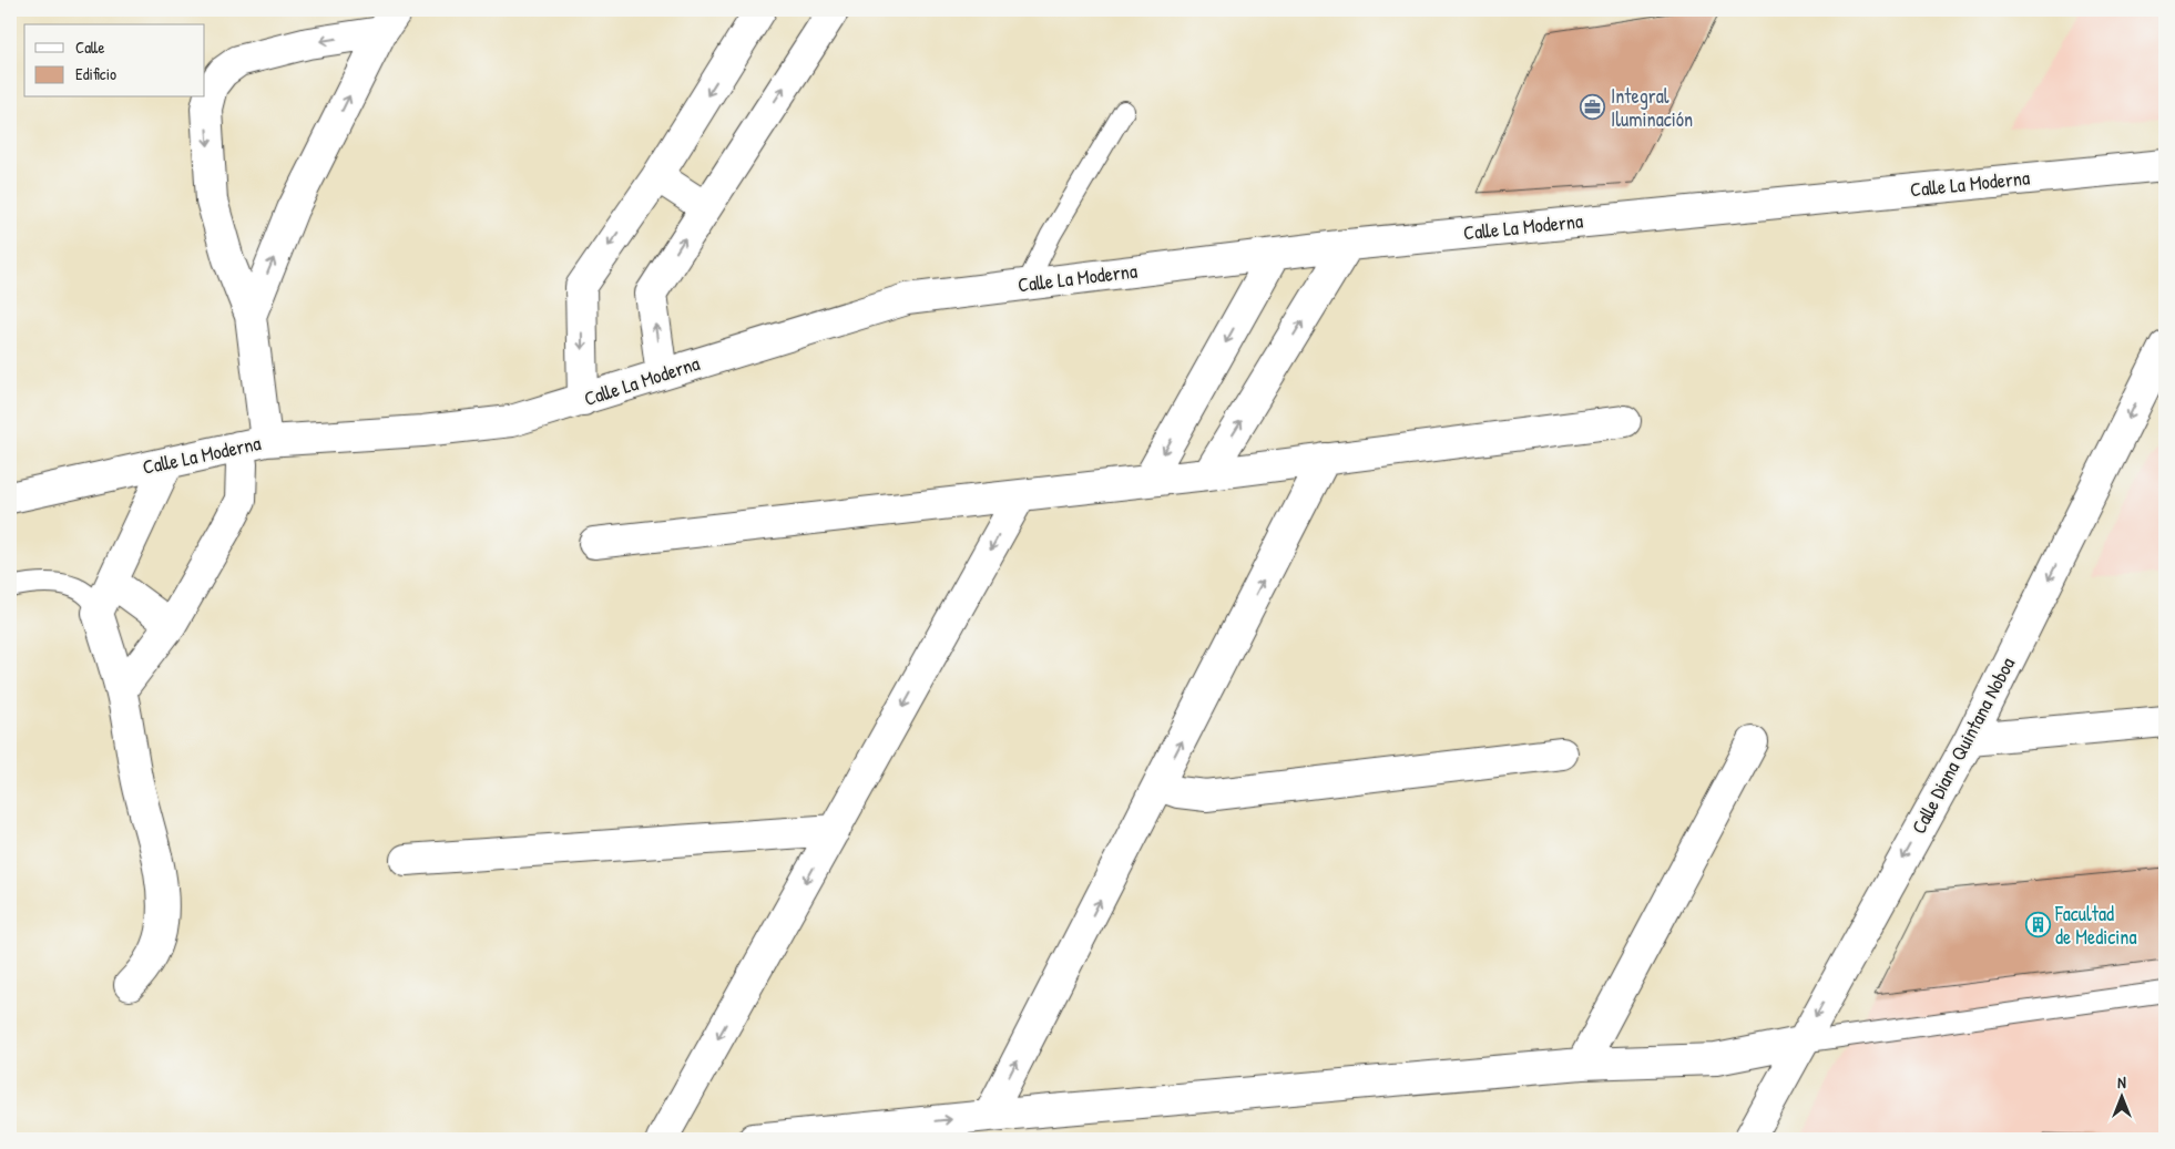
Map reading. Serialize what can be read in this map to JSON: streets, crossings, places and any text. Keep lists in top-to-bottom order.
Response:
{
  "streets": {
    "street": ["Calle La Moderna", "Calle Diana Quintana Noboa"]
  },
  "places": {
    "office": ["Integral Iluminación"],
    "building": ["Facultad de Medicina"]
  },
  "legend": ["Calle", "Edificio"],
  "north": "top"
}
